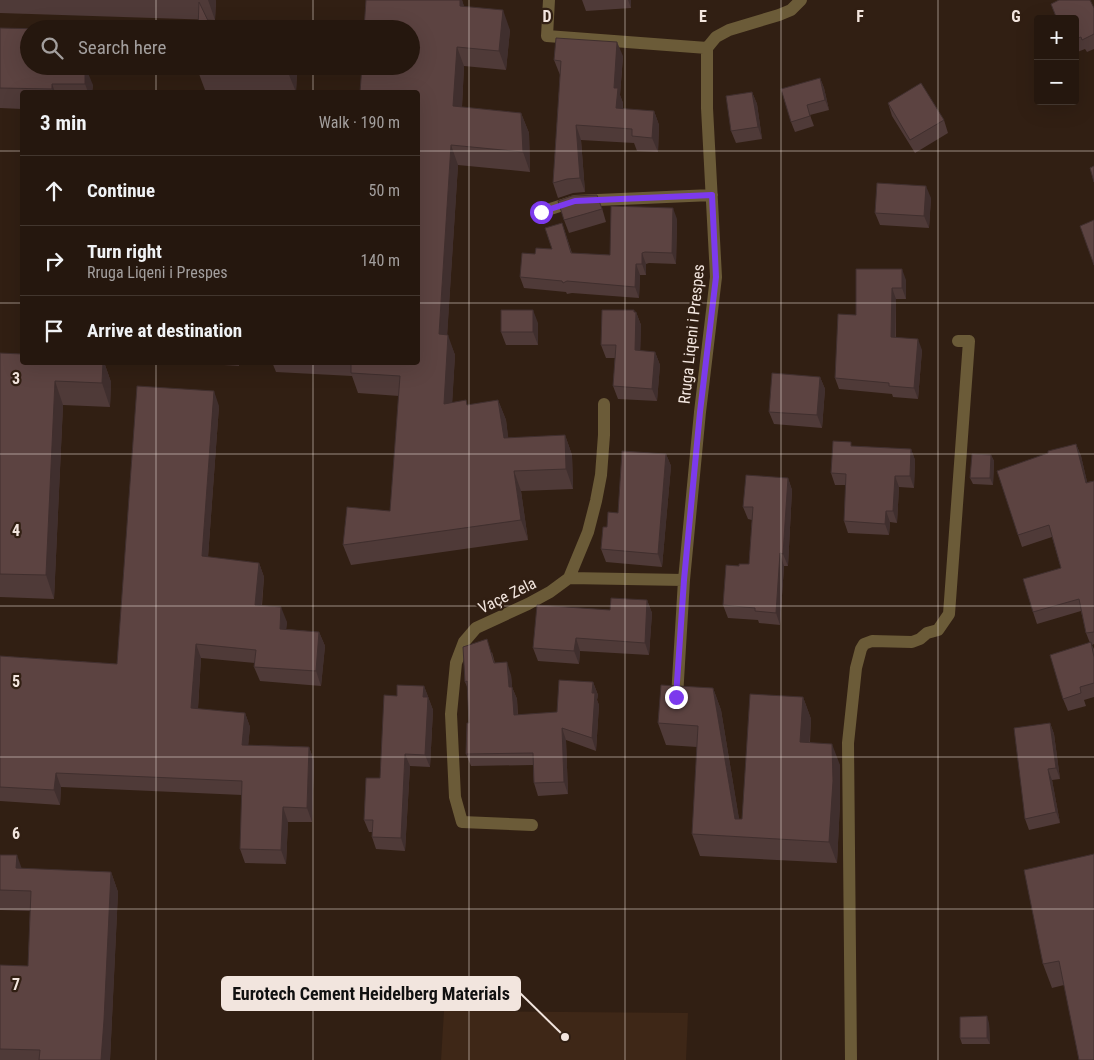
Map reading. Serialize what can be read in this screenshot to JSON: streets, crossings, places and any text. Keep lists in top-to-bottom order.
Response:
{
  "streets": {
    "street": ["Rruga Liqeni i Prespes", "Vaçe Zela"]
  },
  "places": ["Eurotech Cement Heidelberg Materials"],
  "page": {
    "map_buttons": ["+", "−"],
    "search": "Search here",
    "heading": ["3 min", "Walk · 190 m"],
    "list": [
      ["Continue", "50 m"],
      ["Turn right", "Rruga Liqeni i Prespes", "140 m"],
      "Arrive at destination"
    ]
  },
  "grid": {
    "columns": [
      "D",
      "E",
      "F",
      "G"
    ],
    "rows": [
      "3",
      "4",
      "5",
      "6",
      "7"
    ]
  }
}
